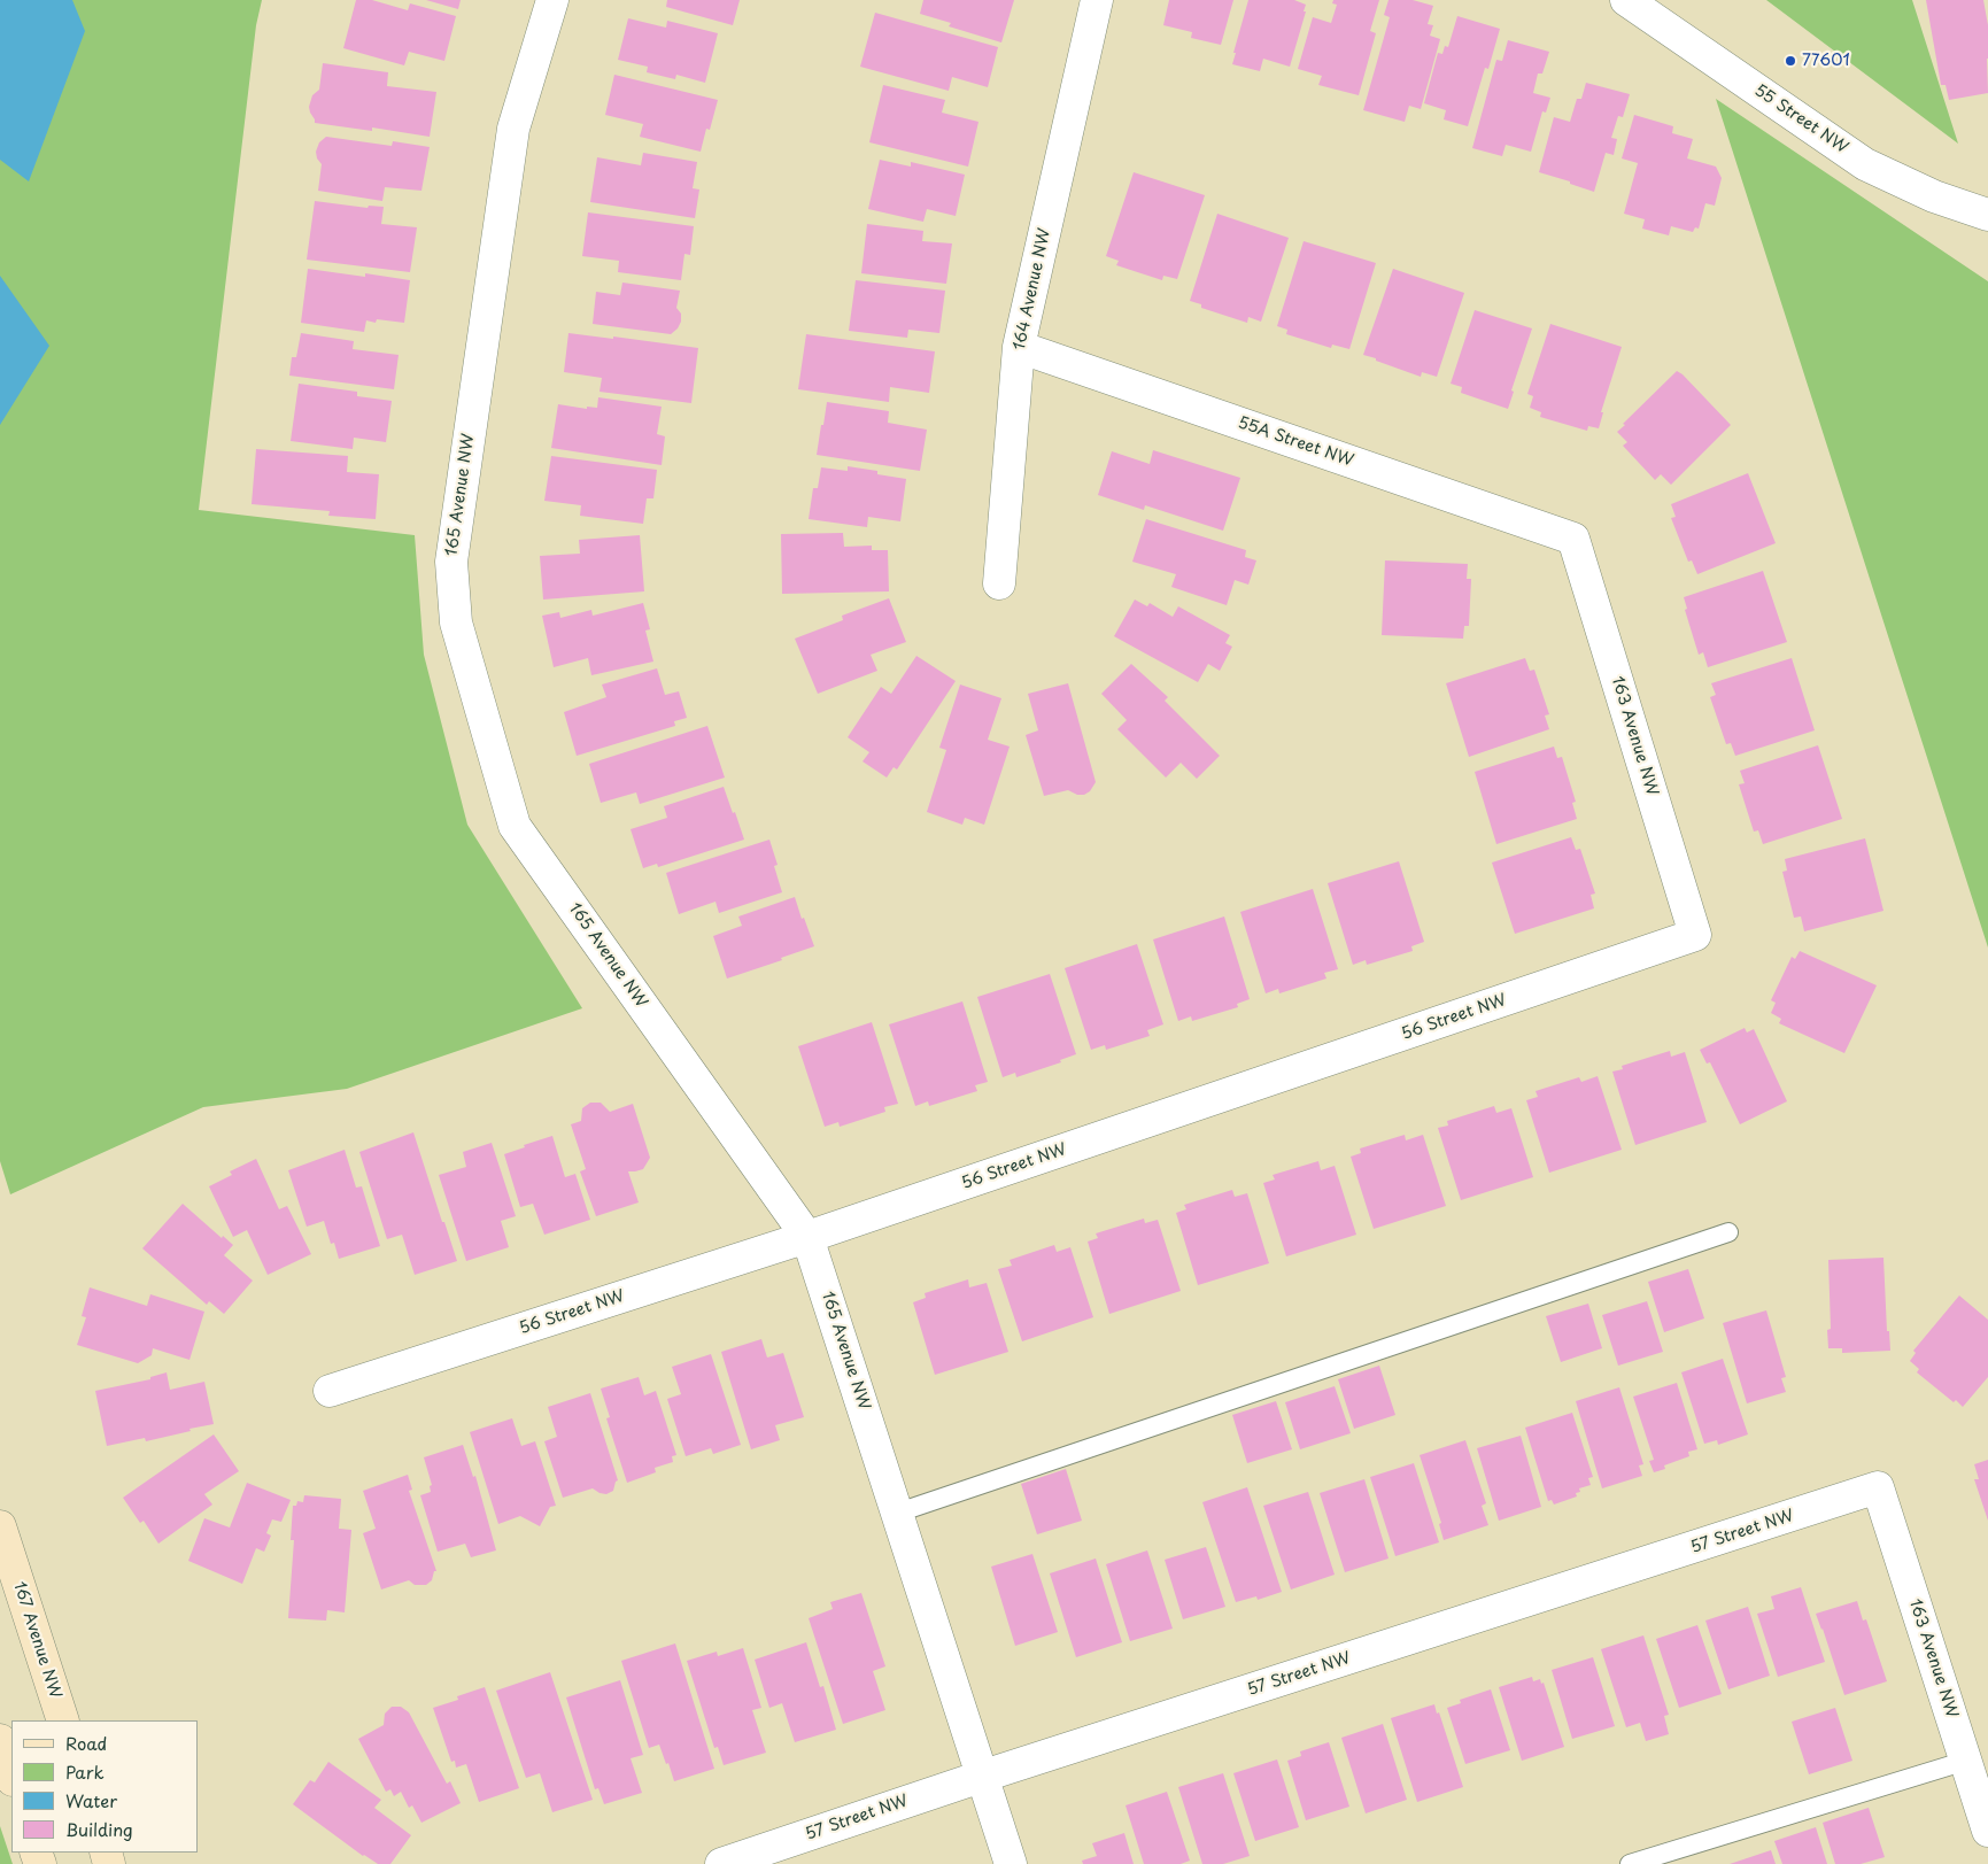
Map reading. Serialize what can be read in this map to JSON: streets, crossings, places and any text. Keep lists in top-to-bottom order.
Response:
{
  "streets": {
    "main road": ["167 Avenue NW"],
    "street": [
      "55 Street NW",
      "164 Avenue NW",
      "55A Street NW",
      "165 Avenue NW",
      "163 Avenue NW",
      "56 Street NW",
      "57 Street NW"
    ]
  },
  "crossings": [
    ["164 Avenue NW", "55A Street NW"],
    ["55A Street NW", "163 Avenue NW"],
    ["165 Avenue NW", "56 Street NW"],
    ["165 Avenue NW", "57 Street NW"],
    ["163 Avenue NW", "56 Street NW"],
    ["163 Avenue NW", "57 Street NW"]
  ],
  "places": ["77601"],
  "legend": [
    "Road",
    "Park",
    "Water",
    "Building"
  ]
}
